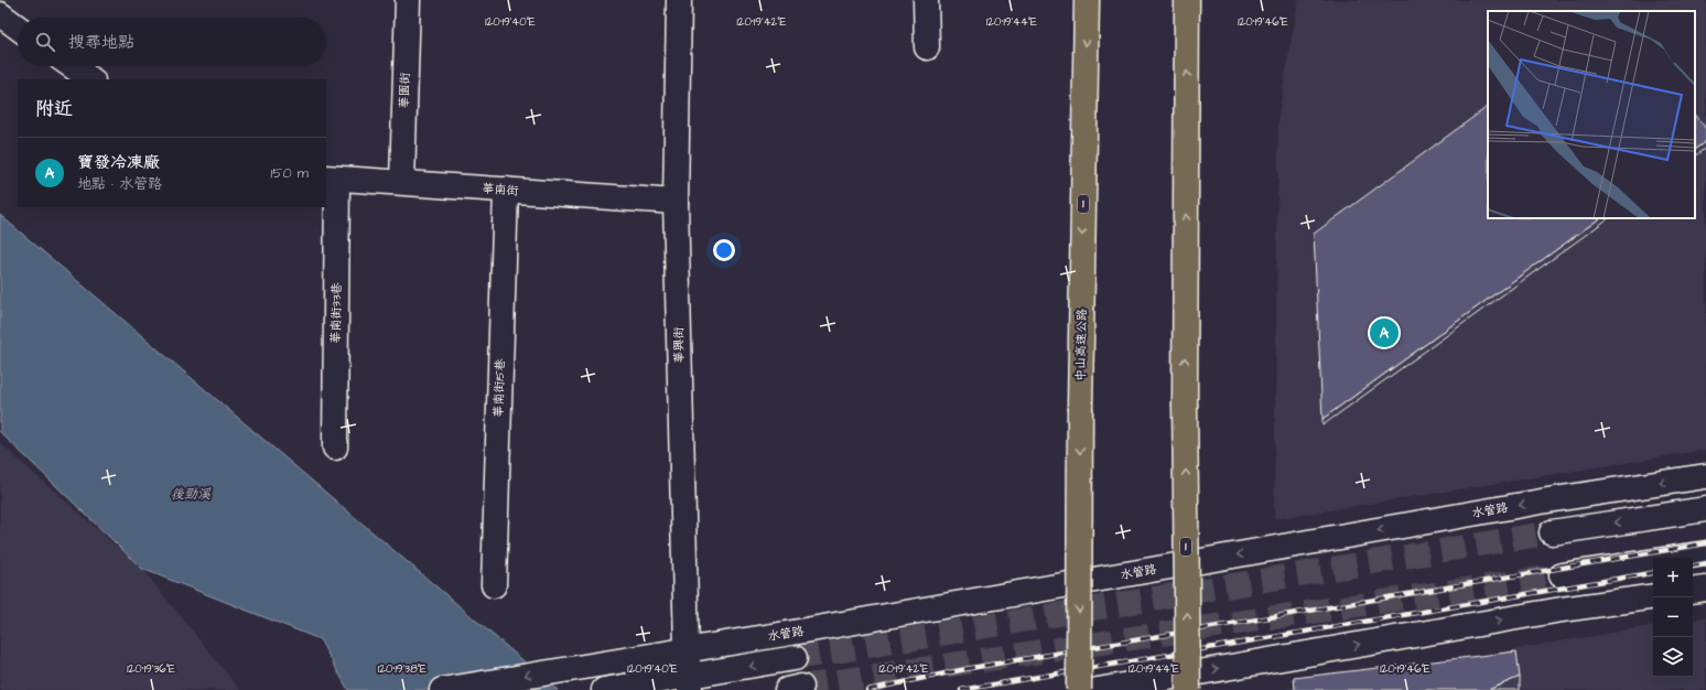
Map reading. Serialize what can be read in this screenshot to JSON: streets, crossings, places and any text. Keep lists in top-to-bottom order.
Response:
{
  "streets": {
    "highway": ["1", "中山高速公路"],
    "street": [
      "華園街",
      "華南街",
      "華南街33巷",
      "華興街",
      "華南街15巷",
      "水管路"
    ]
  },
  "crossings": [
    ["華園街", "華南街"],
    ["華南街", "華南街33巷"],
    ["華南街", "華興街"],
    ["華南街", "華南街15巷"],
    ["華興街", "水管路"]
  ],
  "water": ["後勁溪"],
  "page": {
    "search": "搜尋地點",
    "heading": "附近",
    "list": [
      {
        "mark": "A",
        "name": "寶發冷凍廠",
        "note": "地點 · 水管路",
        "value": "150 m"
      }
    ],
    "pins": "A",
    "map_buttons": ["+", "−"]
  },
  "coordinates": [
    "120°19'40\"E",
    "120°19'42\"E",
    "120°19'44\"E",
    "120°19'46\"E",
    "120°19'36\"E",
    "120°19'38\"E"
  ]
}
